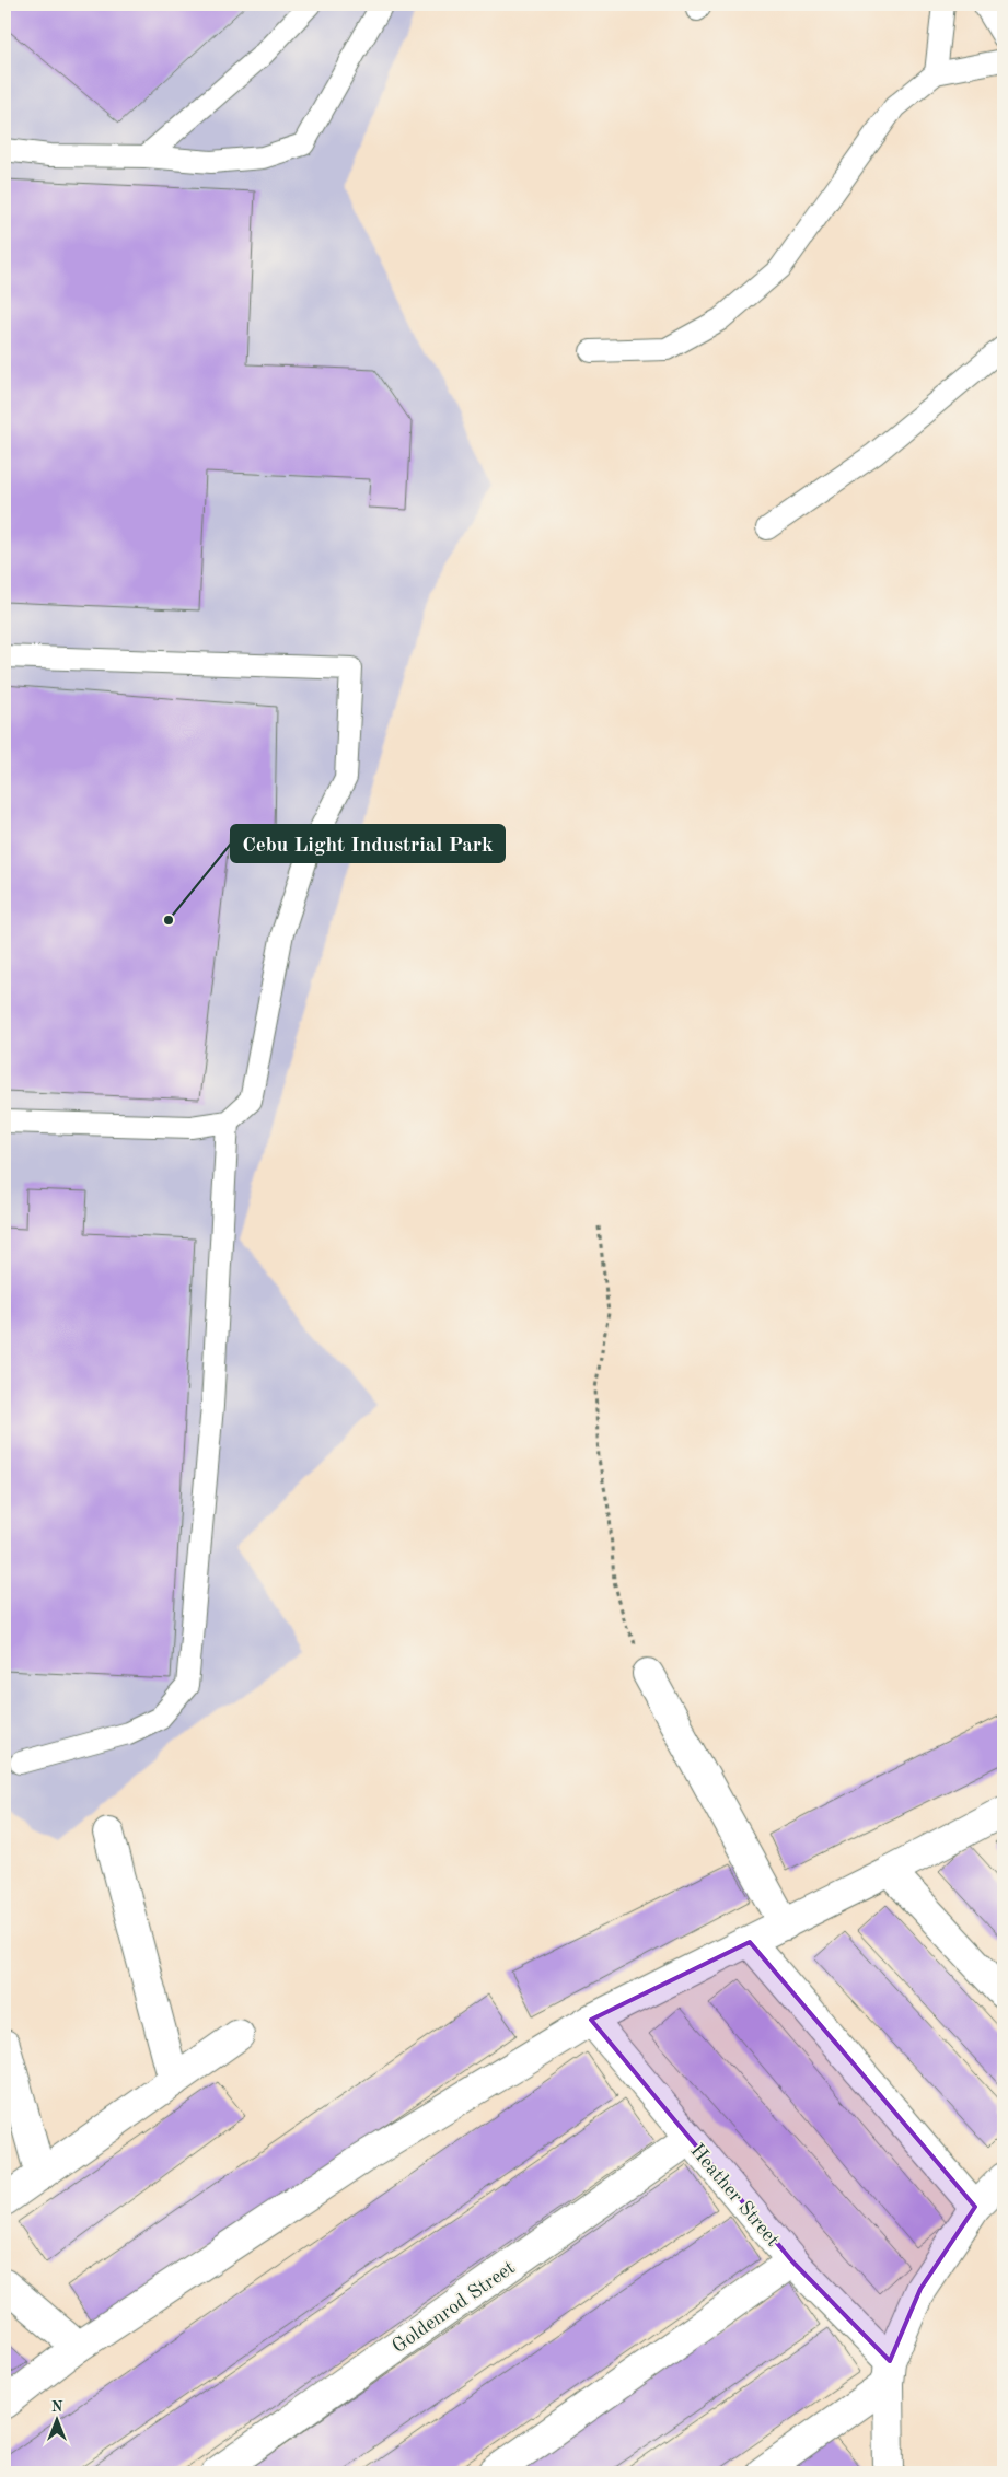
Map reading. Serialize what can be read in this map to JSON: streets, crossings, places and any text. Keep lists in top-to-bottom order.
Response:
{
  "streets": {
    "street": ["Heather Street", "Goldenrod Street"]
  },
  "crossings": [
    ["Heather Street", "Goldenrod Street"]
  ],
  "places": ["Cebu Light Industrial Park"],
  "north": "top"
}
